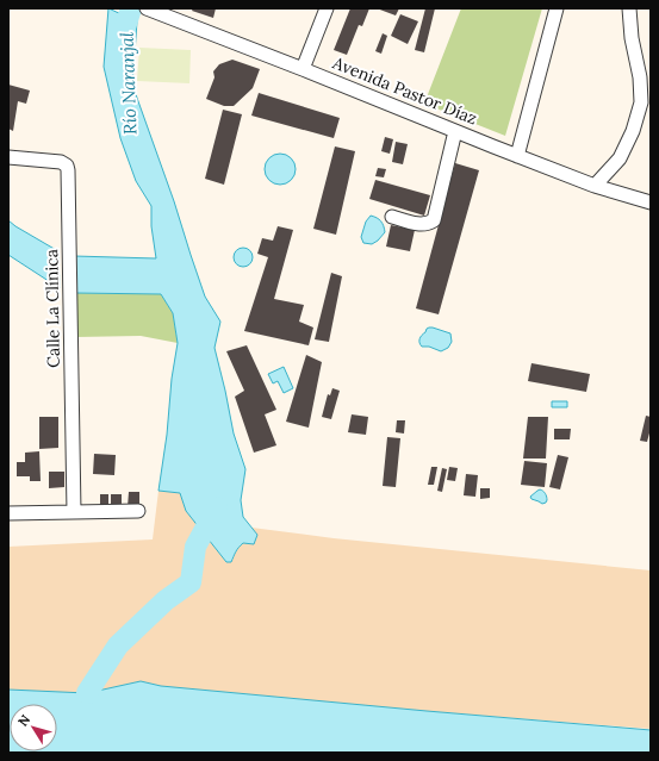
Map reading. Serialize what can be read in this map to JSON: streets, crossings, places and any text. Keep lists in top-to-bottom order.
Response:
{
  "streets": {
    "street": ["Avenida Pastor Díaz", "Calle La Clínica"]
  },
  "water": ["Río Naranjal"],
  "north": "top left"
}
